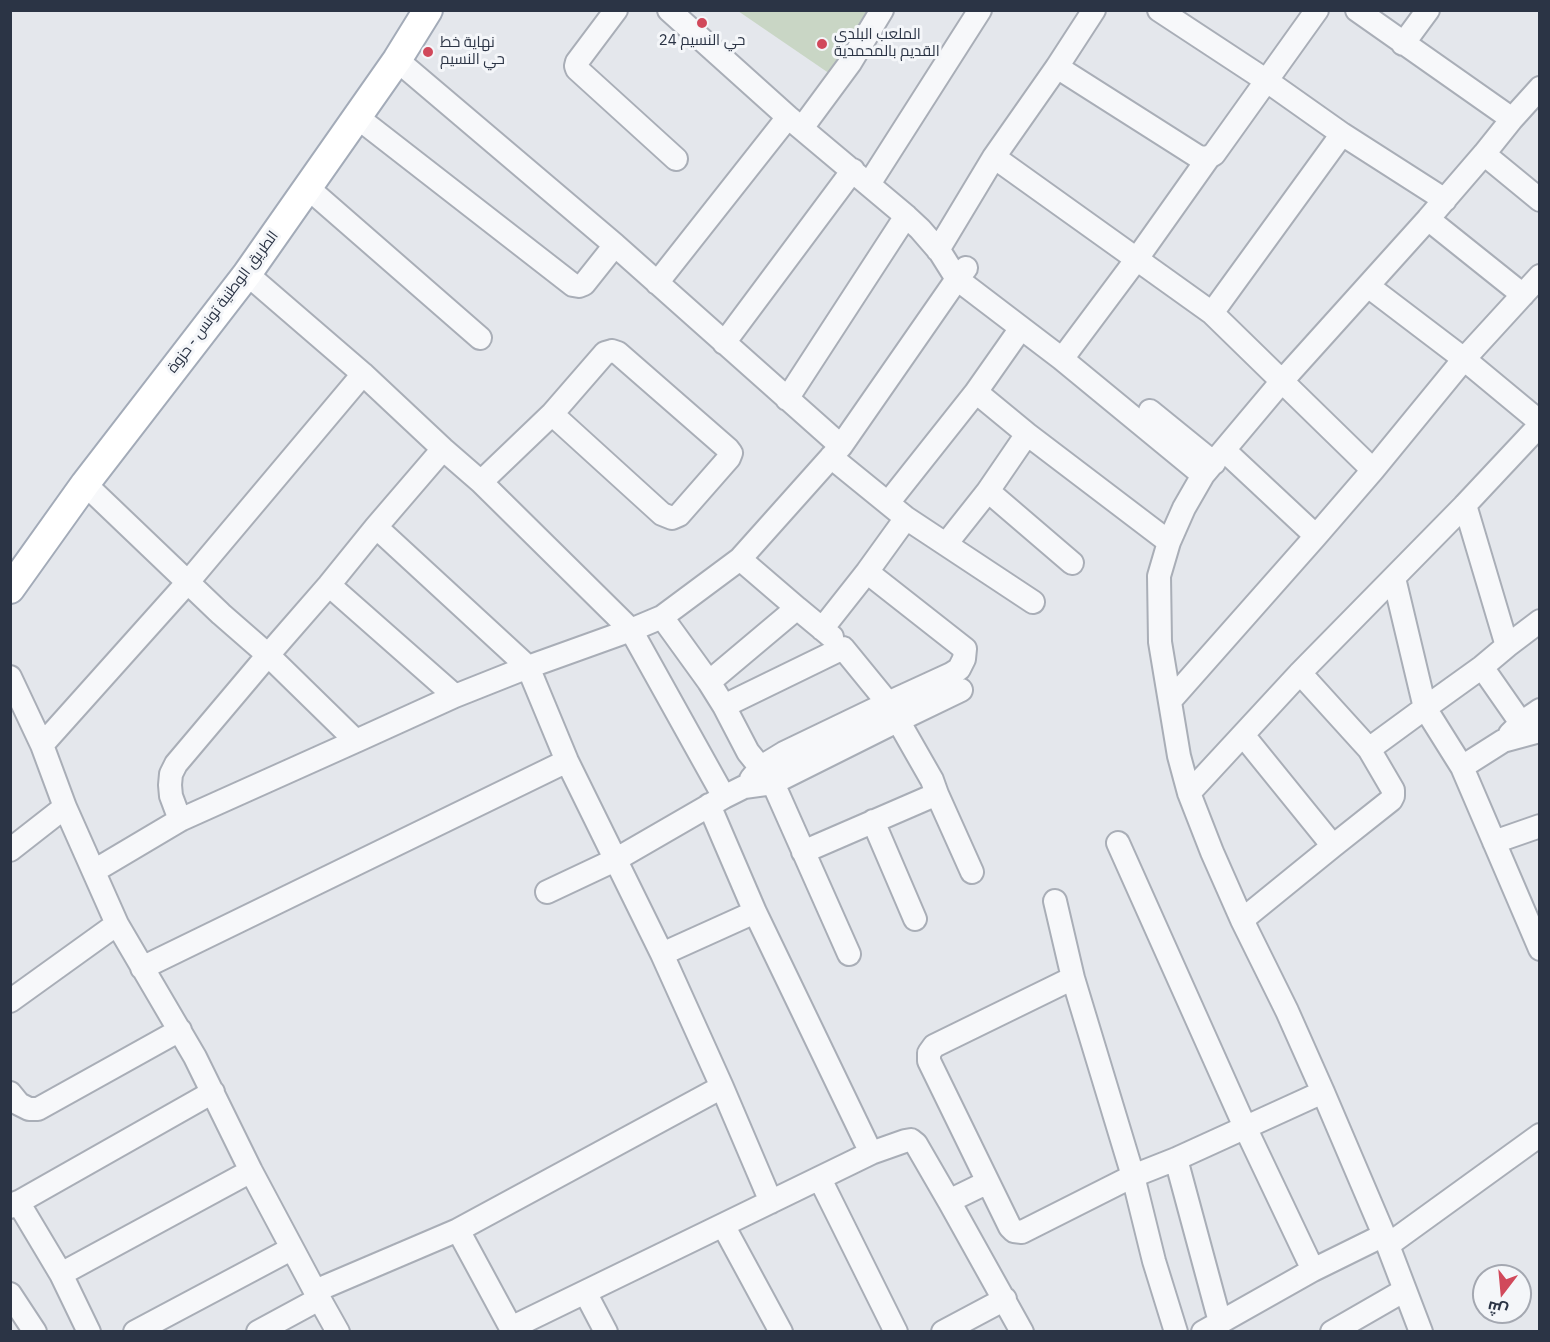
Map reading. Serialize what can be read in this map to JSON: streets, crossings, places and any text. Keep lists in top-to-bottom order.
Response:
{
  "streets": {
    "main road": ["الطريق الوطنية تونس - حزوة"]
  },
  "places": ["حي النسيم 24", "الملعب البلدي القديم بالمحمدية", "نهاية خط حي النسيم"],
  "north": "bottom"
}
